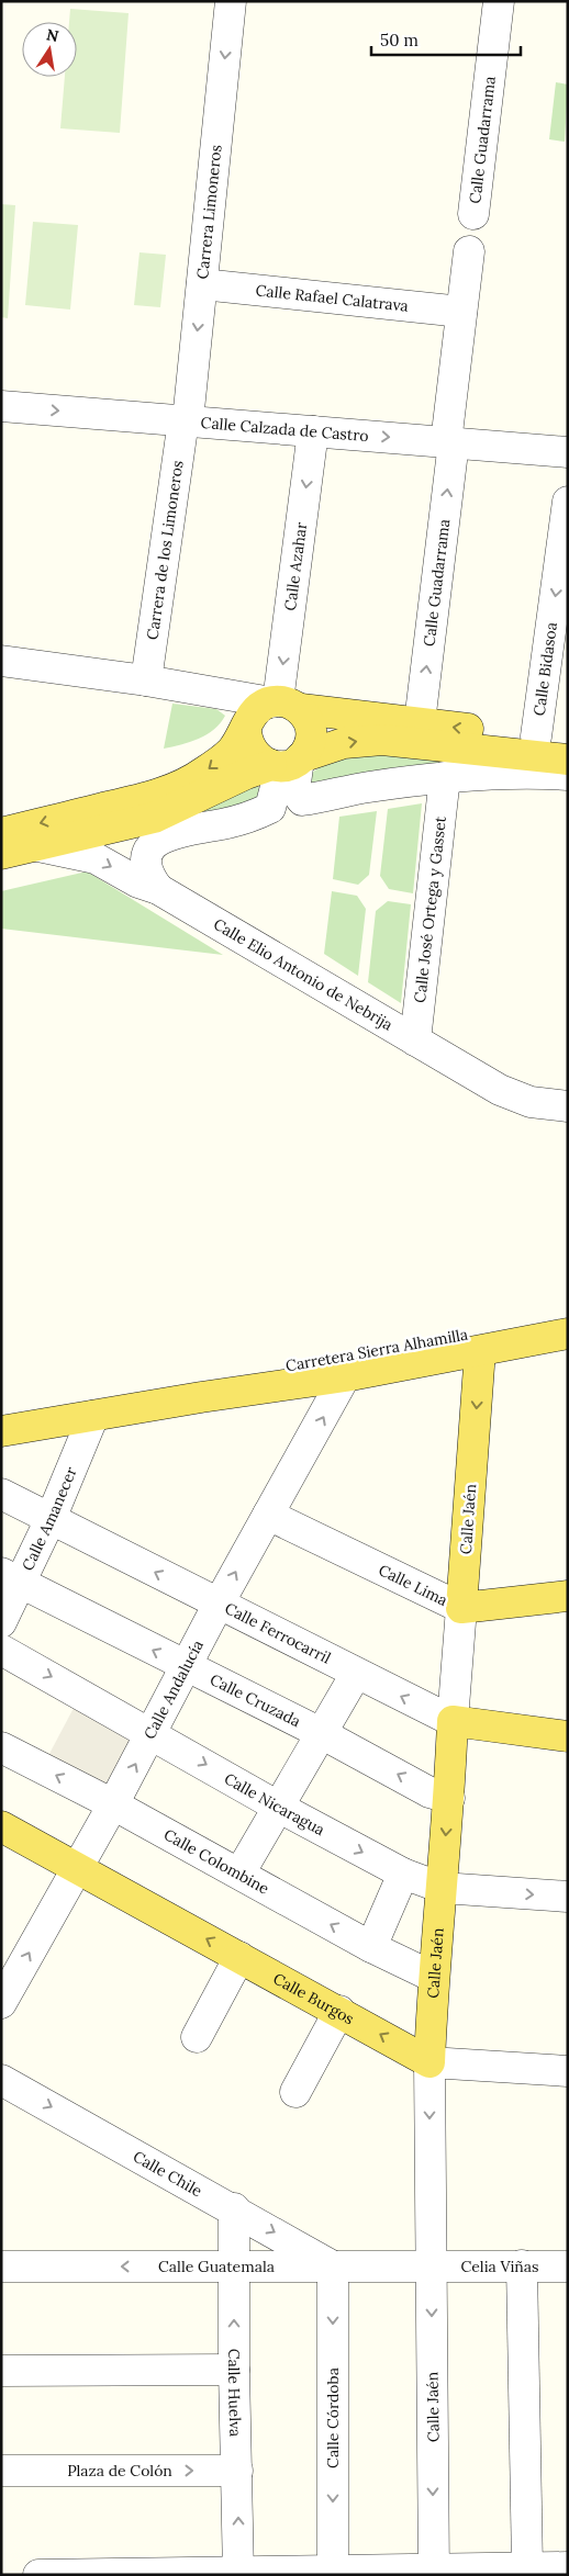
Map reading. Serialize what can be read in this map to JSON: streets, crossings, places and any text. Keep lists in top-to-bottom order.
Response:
{
  "streets": {
    "main road": [
      "Carretera Sierra Alhamilla",
      "Calle Jaén",
      "Calle Lima",
      "Calle Ferrocarril",
      "Calle Burgos"
    ],
    "street": [
      "Calle Guadarrama",
      "Carrera Limoneros",
      "Calle Rafael Calatrava",
      "Calle Calzada de Castro",
      "Carrera de los Limoneros",
      "Calle Azahar",
      "Calle Bidasoa",
      "Calle José Ortega y Gasset",
      "Calle Elio Antonio de Nebrija",
      "Calle Amanecer",
      "Calle Andalucía",
      "Calle Cruzada",
      "Calle Nicaragua",
      "Calle Colombine",
      "Calle Chile",
      "Celia Viñas",
      "Calle Guatemala",
      "Calle Huelva",
      "Calle Córdoba",
      "Plaza de Colón"
    ]
  },
  "crossings": [
    ["Calle Guadarrama", "Calle Rafael Calatrava"],
    ["Calle Guadarrama", "Calle Calzada de Castro"],
    ["Carrera Limoneros", "Calle Rafael Calatrava"],
    ["Carrera Limoneros", "Calle Calzada de Castro"],
    ["Carrera Limoneros", "Carrera de los Limoneros"],
    ["Calle Calzada de Castro", "Carrera de los Limoneros"],
    ["Calle Calzada de Castro", "Calle Azahar"],
    ["Calle José Ortega y Gasset", "Calle Elio Antonio de Nebrija"],
    ["Carretera Sierra Alhamilla", "Calle Amanecer"],
    ["Carretera Sierra Alhamilla", "Calle Jaén"],
    ["Carretera Sierra Alhamilla", "Calle Andalucía"],
    ["Calle Amanecer", "Calle Ferrocarril"],
    ["Calle Amanecer", "Calle Cruzada"],
    ["Calle Jaén", "Calle Lima"],
    ["Calle Jaén", "Calle Ferrocarril"],
    ["Calle Jaén", "Calle Cruzada"],
    ["Calle Jaén", "Calle Nicaragua"],
    ["Calle Jaén", "Calle Colombine"],
    ["Calle Jaén", "Calle Burgos"],
    ["Calle Jaén", "Celia Viñas"],
    ["Calle Jaén", "Calle Guatemala"],
    ["Calle Lima", "Calle Andalucía"],
    ["Calle Ferrocarril", "Calle Andalucía"],
    ["Calle Andalucía", "Calle Cruzada"],
    ["Calle Andalucía", "Calle Nicaragua"],
    ["Calle Andalucía", "Calle Colombine"],
    ["Calle Andalucía", "Calle Burgos"],
    ["Calle Chile", "Calle Guatemala"],
    ["Calle Chile", "Calle Huelva"],
    ["Calle Chile", "Calle Córdoba"],
    ["Celia Viñas", "Calle Guatemala"],
    ["Calle Guatemala", "Calle Huelva"],
    ["Calle Guatemala", "Calle Córdoba"],
    ["Calle Huelva", "Plaza de Colón"]
  ],
  "one_way": [
    "Calle Guadarrama",
    "Carrera Limoneros",
    "Calle Azahar",
    "Calle Bidasoa",
    "Calle Jaén",
    "Calle Ferrocarril",
    "Calle Cruzada",
    "Calle Nicaragua",
    "Calle Colombine",
    "Calle Burgos",
    "Calle Chile",
    "Calle Huelva"
  ],
  "scale_bar": "50 m",
  "north": "top"
}
